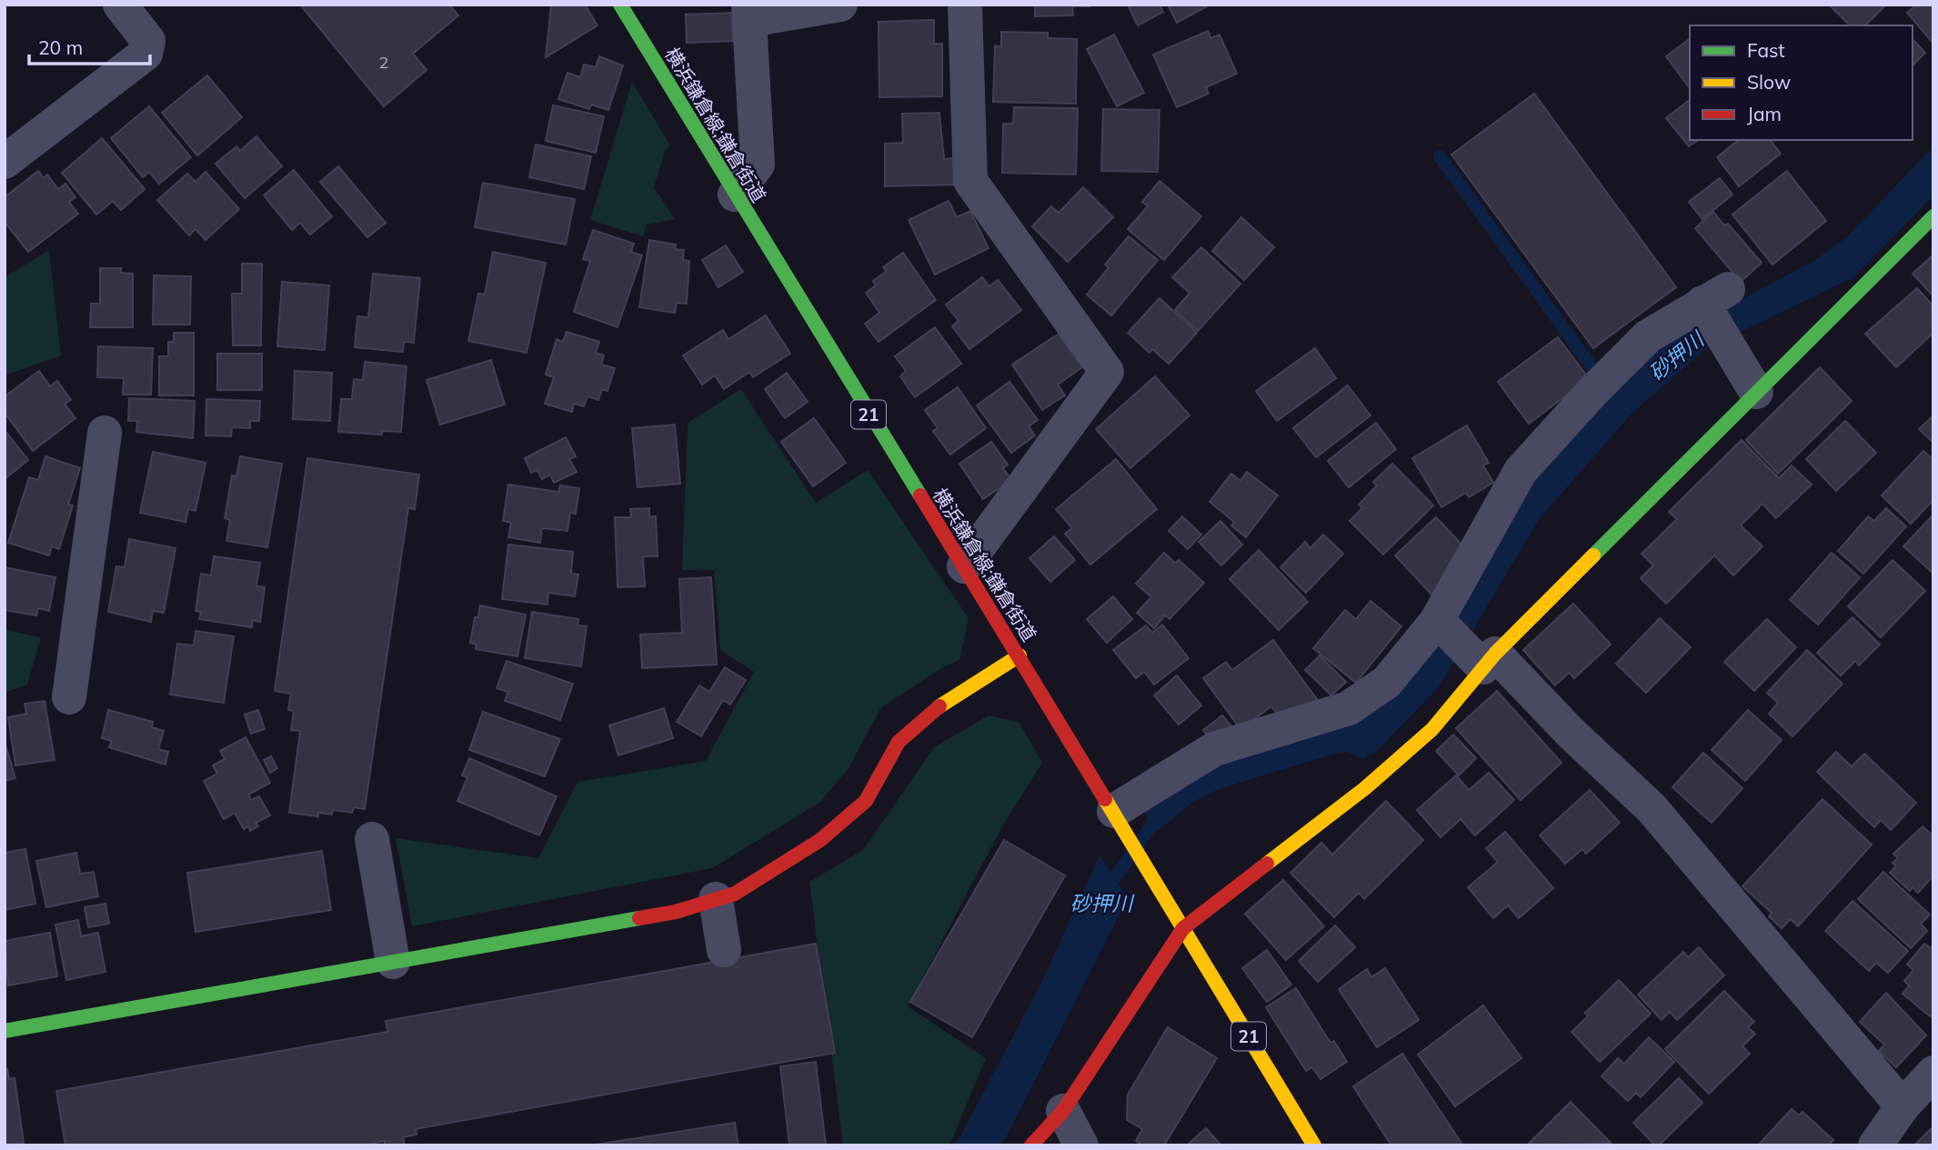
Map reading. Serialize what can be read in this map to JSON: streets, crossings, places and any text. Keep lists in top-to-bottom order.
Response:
{
  "streets": {
    "street": ["横浜鎌倉線;鎌倉街道", "21"]
  },
  "water": ["砂押川"],
  "house_numbers": ["2"],
  "legend": ["Fast", "Slow", "Jam"],
  "scale_bar": "20 m"
}
